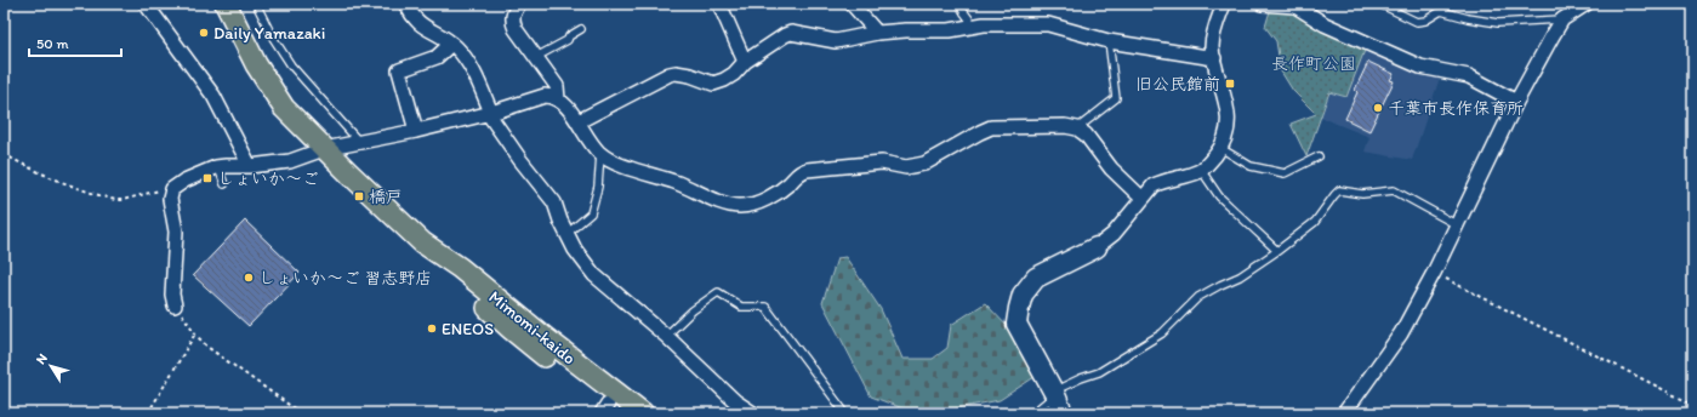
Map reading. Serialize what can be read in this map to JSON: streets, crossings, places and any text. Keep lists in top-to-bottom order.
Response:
{
  "streets": {
    "main road": ["Mimomi-kaido"]
  },
  "parks": ["長作町公園"],
  "places": {
    "other": [
      "Daily Yamazaki",
      "千葉市長作保育所",
      "しょいか～ご 習志野店",
      "ENEOS"
    ],
    "transit": ["旧公民館前", "しょいか〜ご", "橋戸"]
  },
  "scale_bar": "50 m",
  "north": "top left"
}
